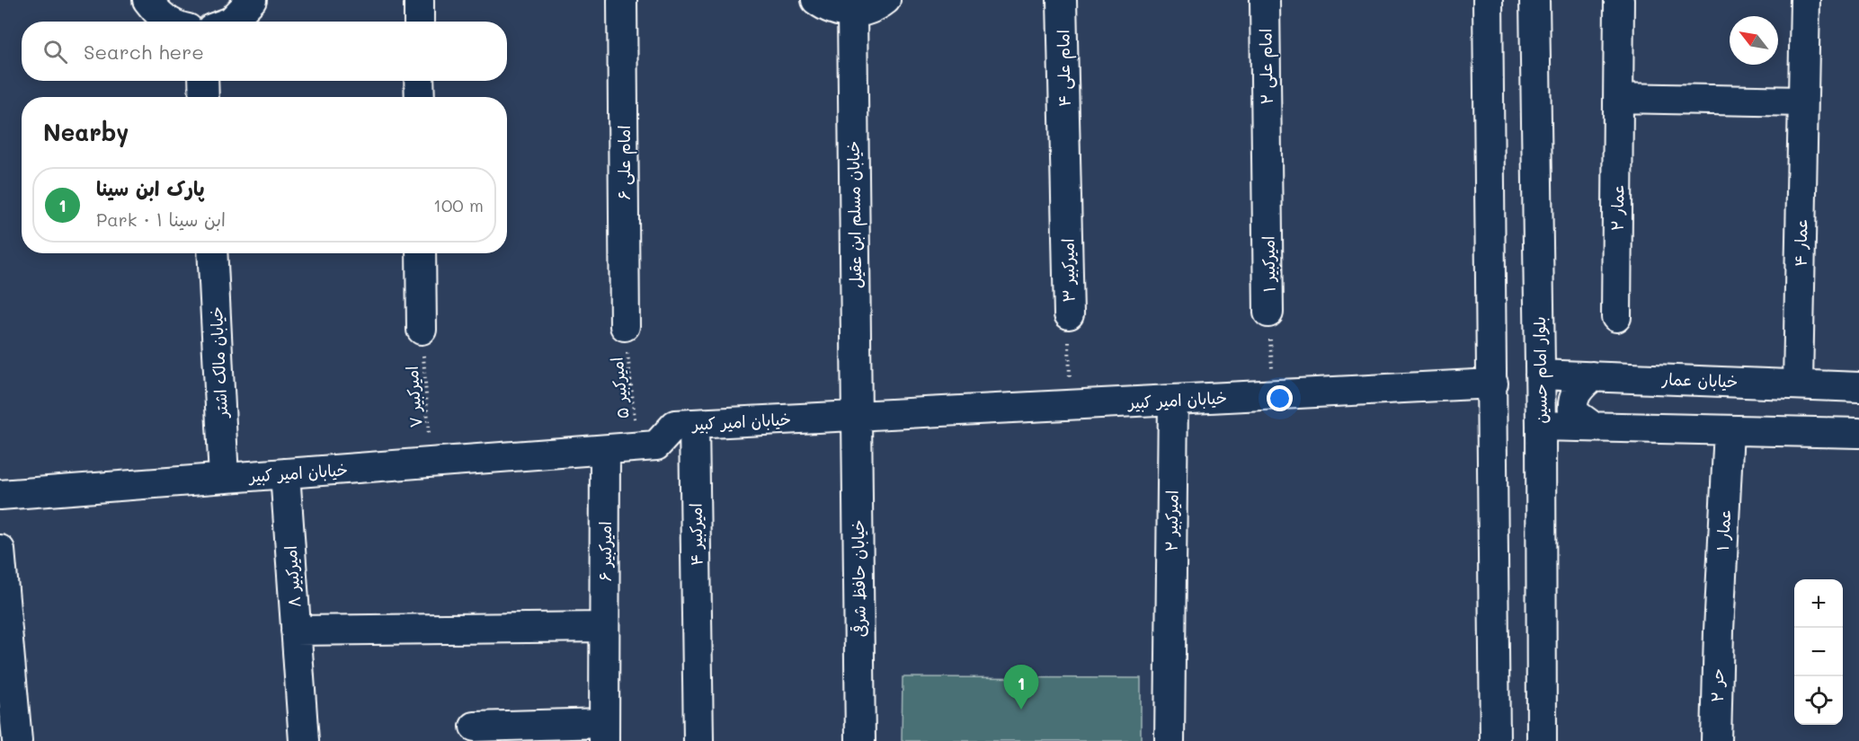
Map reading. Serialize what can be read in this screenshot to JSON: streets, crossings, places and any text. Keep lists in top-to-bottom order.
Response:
{
  "streets": {
    "street": [
      "امام علی ۲",
      "امام علی ۴",
      "امام علی ۶",
      "عمار ۲",
      "خیابان مسلم ابن عقیل",
      "عمار ۴",
      "امیرکبیر ۱",
      "امیرکبیر ۳",
      "خیابان مالک اشتر",
      "بلوار امام حسین",
      "خیابان عمار",
      "خیابان امیر کبیر",
      "امیرکبیر ۲",
      "عمار ۱",
      "امیرکبیر ۴",
      "امیرکبیر ۶",
      "امیرکبیر ۸",
      "خیابان حافظ شرقی",
      "حر ۲"
    ],
    "path": ["امیرکبیر ۵", "امیرکبیر ۷"]
  },
  "crossings": [
    ["امام علی ۲", "امیرکبیر ۱"],
    ["امام علی ۴", "امیرکبیر ۳"],
    ["امام علی ۶", "امیرکبیر ۵"],
    ["خیابان مسلم ابن عقیل", "خیابان امیر کبیر"],
    ["خیابان مسلم ابن عقیل", "خیابان حافظ شرقی"],
    ["عمار ۴", "خیابان عمار"],
    ["امیرکبیر ۱", "خیابان امیر کبیر"],
    ["امیرکبیر ۳", "خیابان امیر کبیر"],
    ["خیابان مالک اشتر", "خیابان امیر کبیر"],
    ["بلوار امام حسین", "خیابان عمار"],
    ["امیرکبیر ۵", "خیابان امیر کبیر"],
    ["امیرکبیر ۷", "خیابان امیر کبیر"],
    ["خیابان امیر کبیر", "امیرکبیر ۲"],
    ["خیابان امیر کبیر", "امیرکبیر ۴"],
    ["خیابان امیر کبیر", "امیرکبیر ۶"],
    ["خیابان امیر کبیر", "امیرکبیر ۸"],
    ["خیابان امیر کبیر", "خیابان حافظ شرقی"],
    ["عمار ۱", "حر ۲"]
  ],
  "north": "top left",
  "page": {
    "search": "Search here",
    "heading": "Nearby",
    "list": [
      {
        "mark": "1",
        "name": "پارک ابن سینا",
        "note": "Park · ابن سینا ۱",
        "value": "100 m"
      }
    ],
    "map_buttons": ["+", "−"],
    "pins": "1"
  }
}
